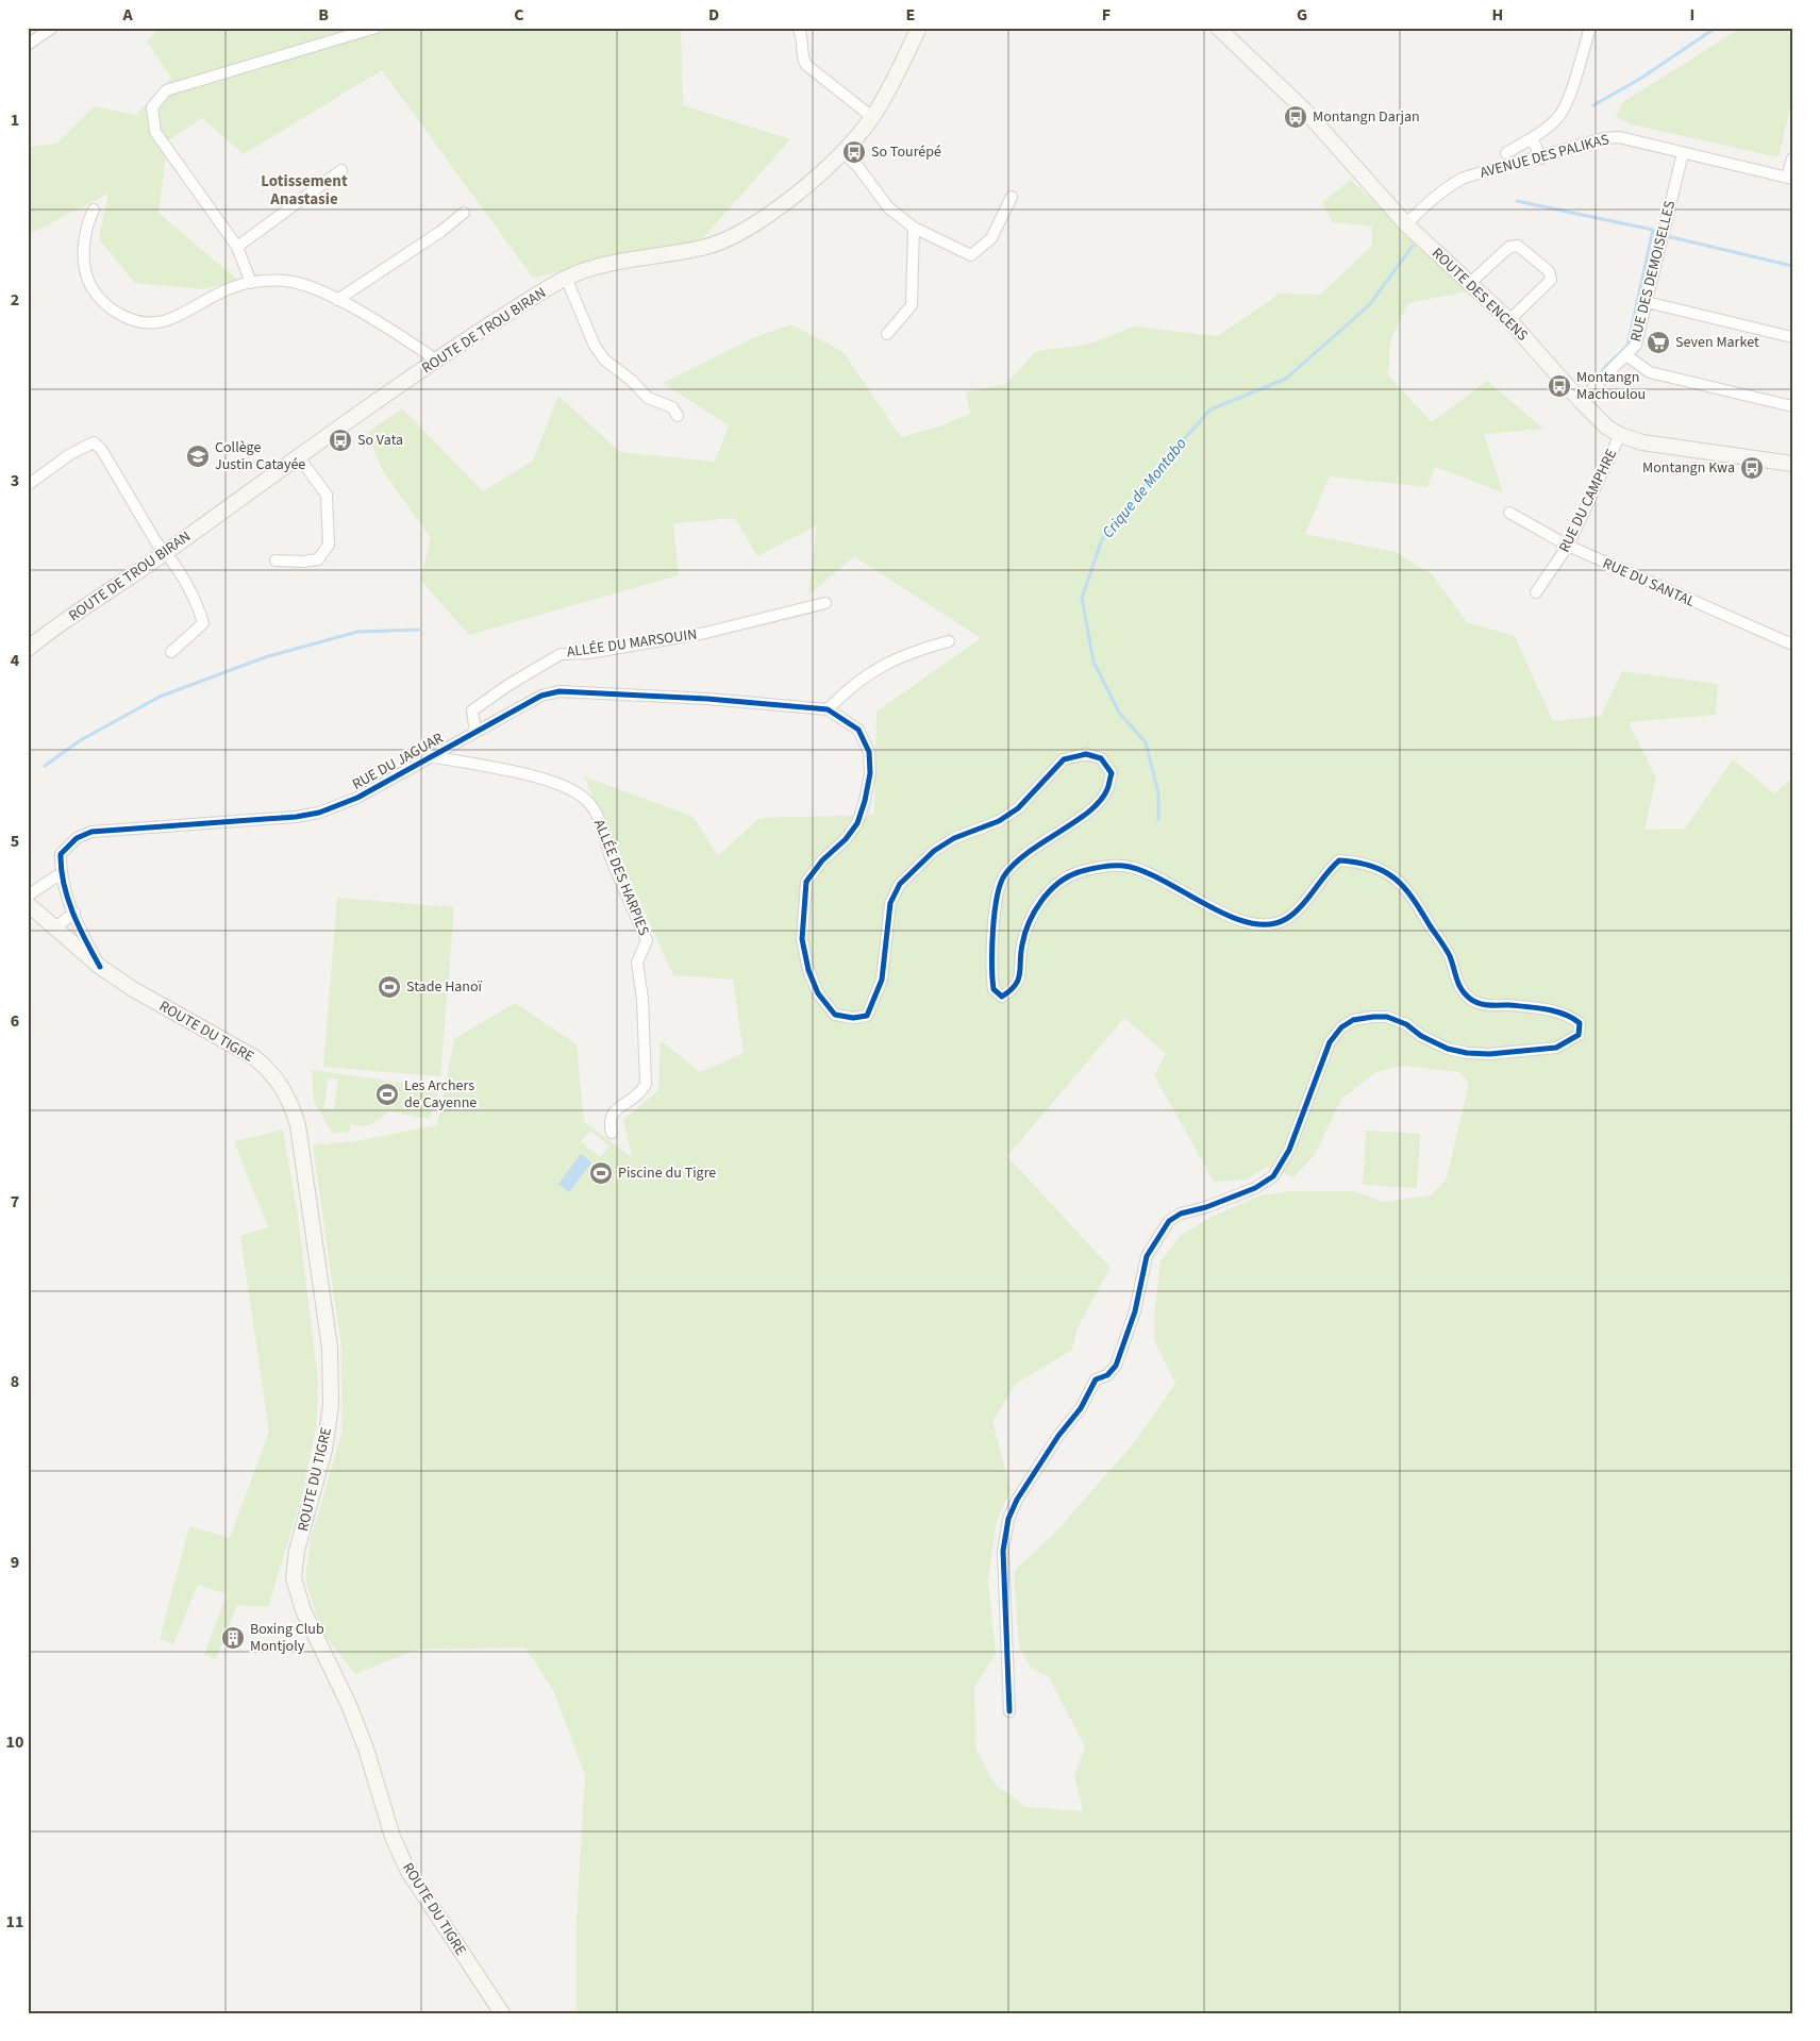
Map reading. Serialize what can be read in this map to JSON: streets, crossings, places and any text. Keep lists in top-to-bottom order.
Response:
{
  "streets": {
    "main road": ["ROUTE DES ENCENS", "ROUTE DE TROU BIRAN", "ROUTE DU TIGRE"],
    "street": [
      "AVENUE DES PALIKAS",
      "RUE DES DEMOISELLES",
      "RUE DU CAMPHRE",
      "RUE DU SANTAL",
      "ALLÉE DU MARSOUIN",
      "RUE DU JAGUAR",
      "ALLÉE DES HARPIES"
    ]
  },
  "crossings": [
    ["AVENUE DES PALIKAS", "RUE DES DEMOISELLES"],
    ["AVENUE DES PALIKAS", "ROUTE DES ENCENS"],
    ["RUE DES DEMOISELLES", "ROUTE DES ENCENS"],
    ["ROUTE DES ENCENS", "RUE DU CAMPHRE"],
    ["RUE DU CAMPHRE", "RUE DU SANTAL"],
    ["ALLÉE DU MARSOUIN", "RUE DU JAGUAR"],
    ["RUE DU JAGUAR", "ALLÉE DES HARPIES"]
  ],
  "districts": ["Lotissement Anastasie"],
  "water": ["Crique de Montabo"],
  "places": {
    "bus stop": [
      "Montangn Darjan",
      "So Tourépé",
      "Montangn Machoulou",
      "So Vata",
      "Montangn Kwa"
    ],
    "supermarket": ["Seven Market"],
    "school or university": ["Collège Justin Catayée"],
    "sports": ["Stade Hanoï", "Les Archers de Cayenne", "Piscine du Tigre"],
    "building": ["Boxing Club Montjoly"]
  },
  "grid": {
    "columns": [
      "A",
      "B",
      "C",
      "D",
      "E",
      "F",
      "G",
      "H",
      "I"
    ],
    "rows": [
      "1",
      "2",
      "3",
      "4",
      "5",
      "6",
      "7",
      "8",
      "9",
      "10",
      "11"
    ]
  }
}
